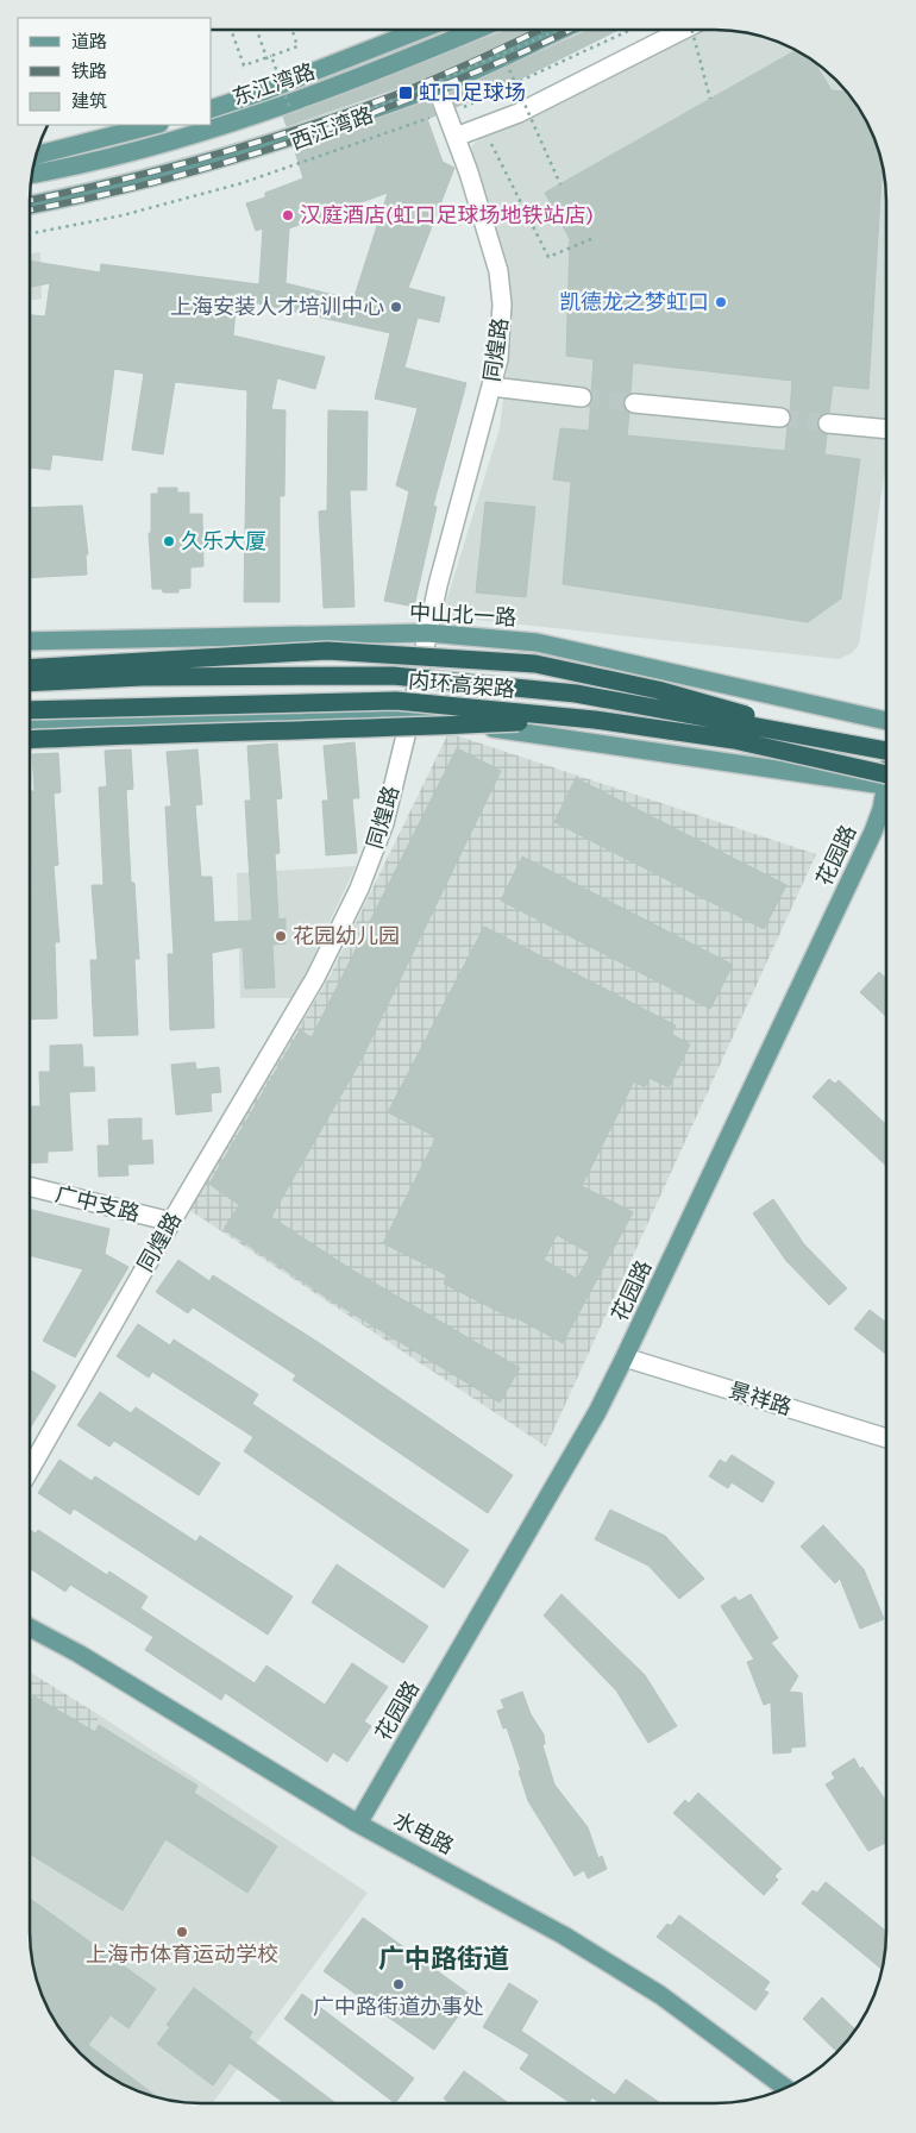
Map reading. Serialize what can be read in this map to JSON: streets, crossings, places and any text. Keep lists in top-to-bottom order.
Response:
{
  "streets": {
    "highway": ["内环高架路"],
    "main road": [
      "东江湾路",
      "西江湾路",
      "中山北一路",
      "花园路",
      "水电路"
    ],
    "street": ["同煌路", "广中支路", "景祥路"]
  },
  "crossings": [
    ["西江湾路", "同煌路"],
    ["同煌路", "中山北一路"],
    ["同煌路", "广中支路"],
    ["花园路", "景祥路"],
    ["花园路", "水电路"]
  ],
  "districts": ["广中路街道"],
  "places": {
    "transit": ["虹口足球场"],
    "other": [
      "汉庭酒店(虹口足球场地铁站店)",
      "凯德龙之梦虹口",
      "上海安装人才培训中心",
      "久乐大厦",
      "花园幼儿园",
      "上海市体育运动学校",
      "广中路街道办事处"
    ]
  },
  "legend": ["道路", "铁路", "建筑"]
}
